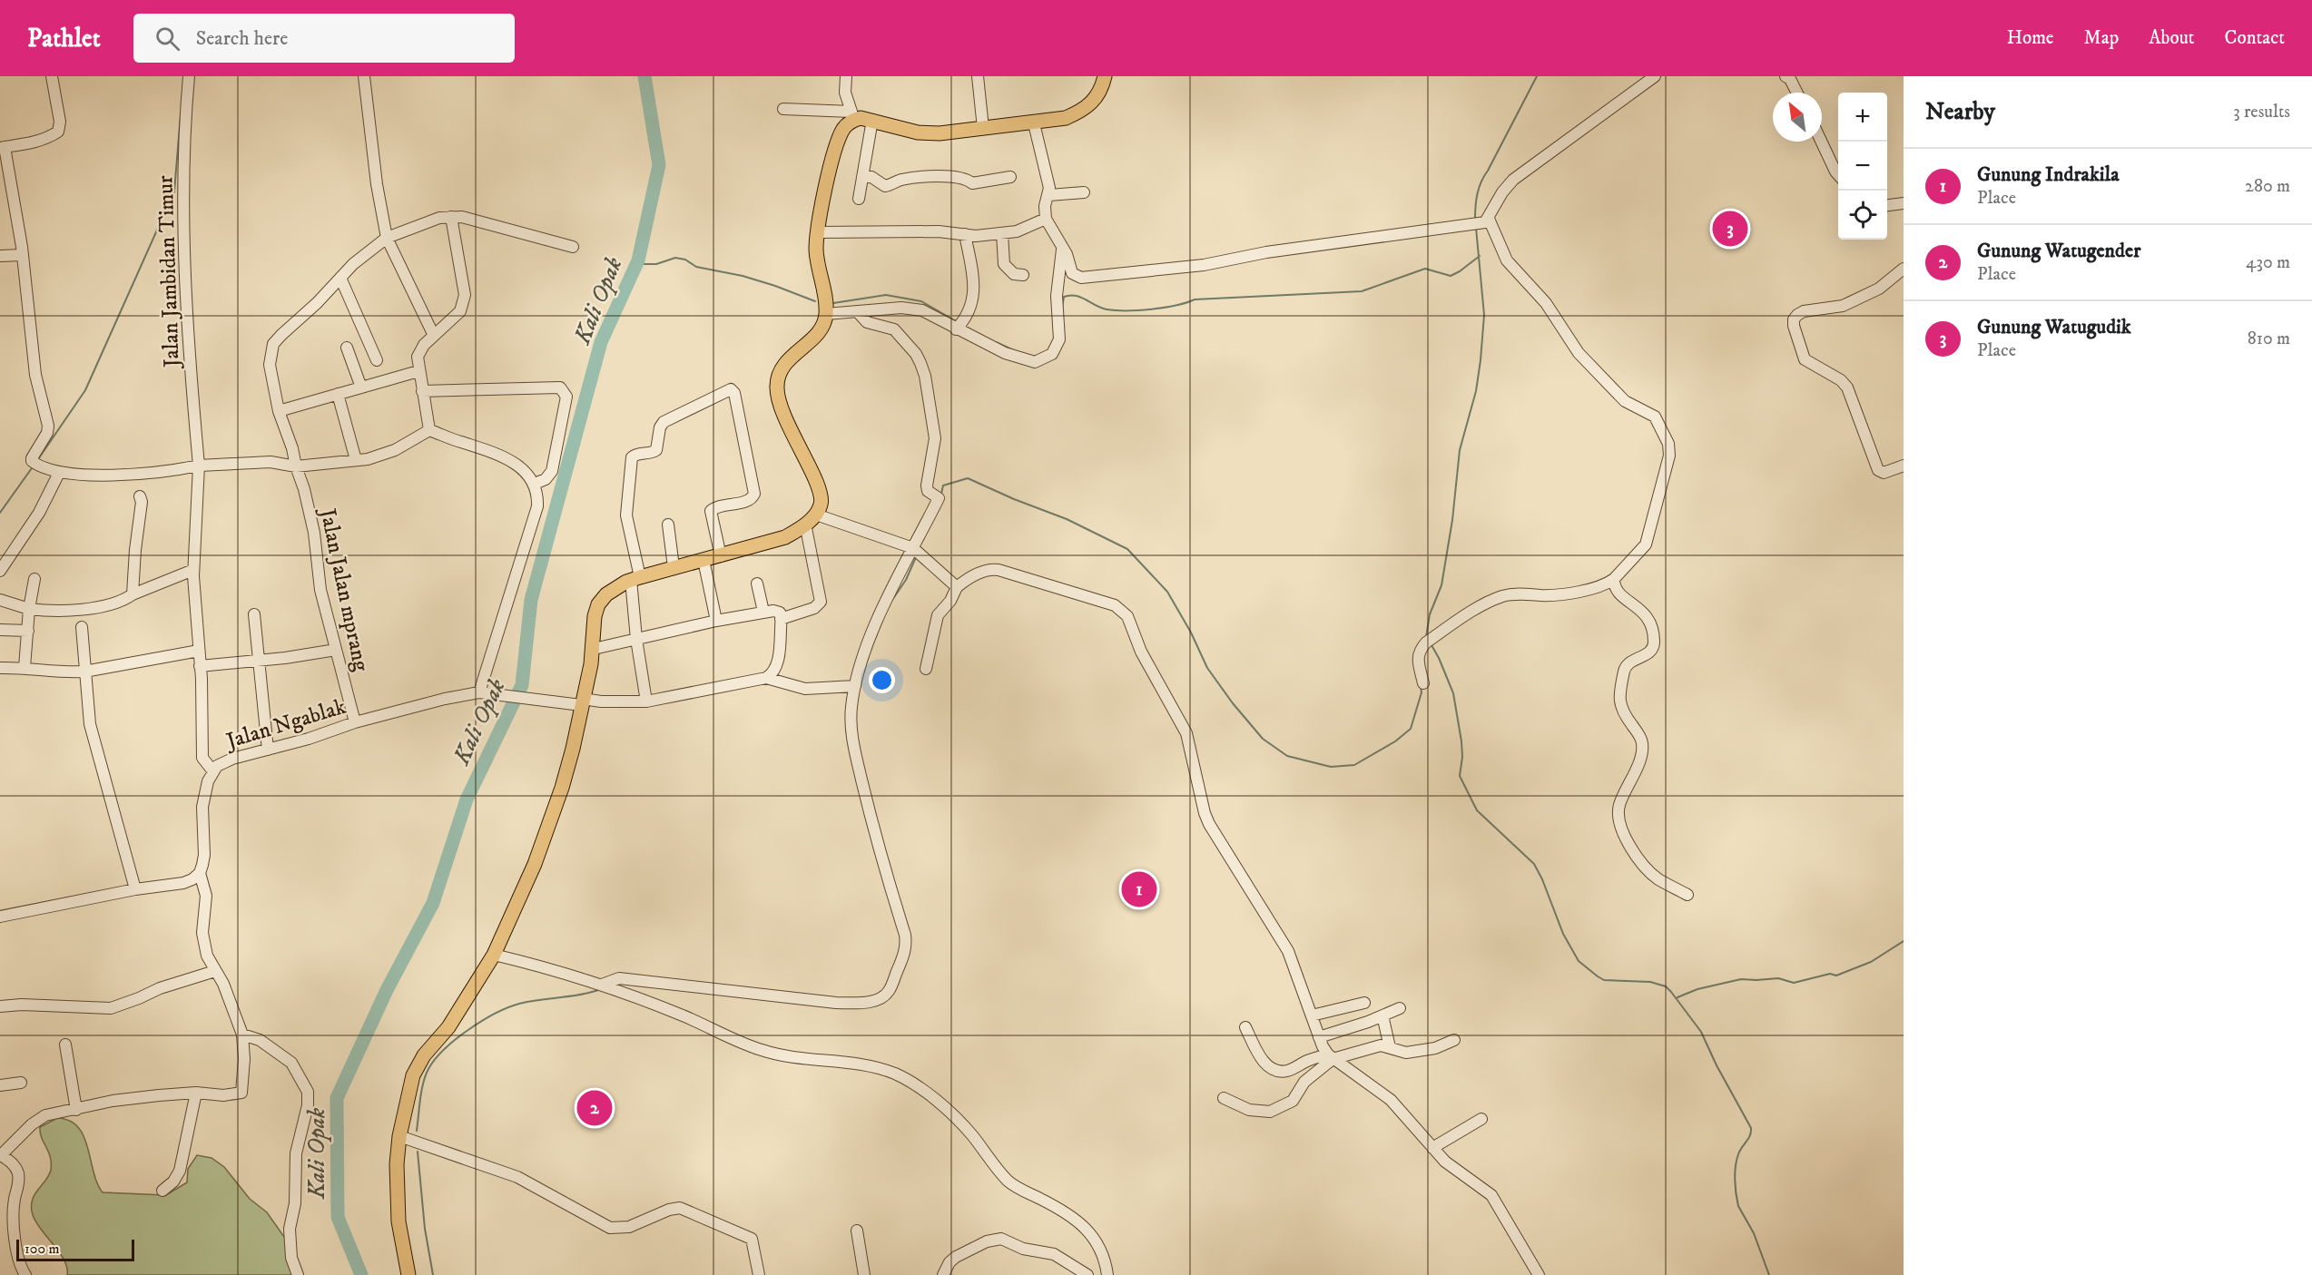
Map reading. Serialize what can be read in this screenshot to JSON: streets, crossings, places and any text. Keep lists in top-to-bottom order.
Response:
{
  "streets": {
    "street": ["Jalan Jambidan Timur", "Jalan Jalan mprang", "Jalan Ngablak"]
  },
  "crossings": [
    ["Jalan Jambidan Timur", "Jalan Ngablak"],
    ["Jalan Jalan mprang", "Jalan Ngablak"]
  ],
  "water": ["Kali Opak"],
  "scale_bar": "100 m",
  "north": "top left",
  "page": {
    "header": "Pathlet",
    "search": "Search here",
    "nav": [
      "Home",
      "Map",
      "About",
      "Contact"
    ],
    "heading": ["Nearby", "3 results"],
    "map_buttons": ["+", "−"],
    "list": [
      {
        "mark": "1",
        "name": "Gunung Indrakila",
        "note": "Place",
        "value": "280 m"
      },
      {
        "mark": "2",
        "name": "Gunung Watugender",
        "note": "Place",
        "value": "430 m"
      },
      {
        "mark": "3",
        "name": "Gunung Watugudik",
        "note": "Place",
        "value": "810 m"
      }
    ],
    "pins": ["3", "1", "2"],
    "scale": "100 m"
  }
}
